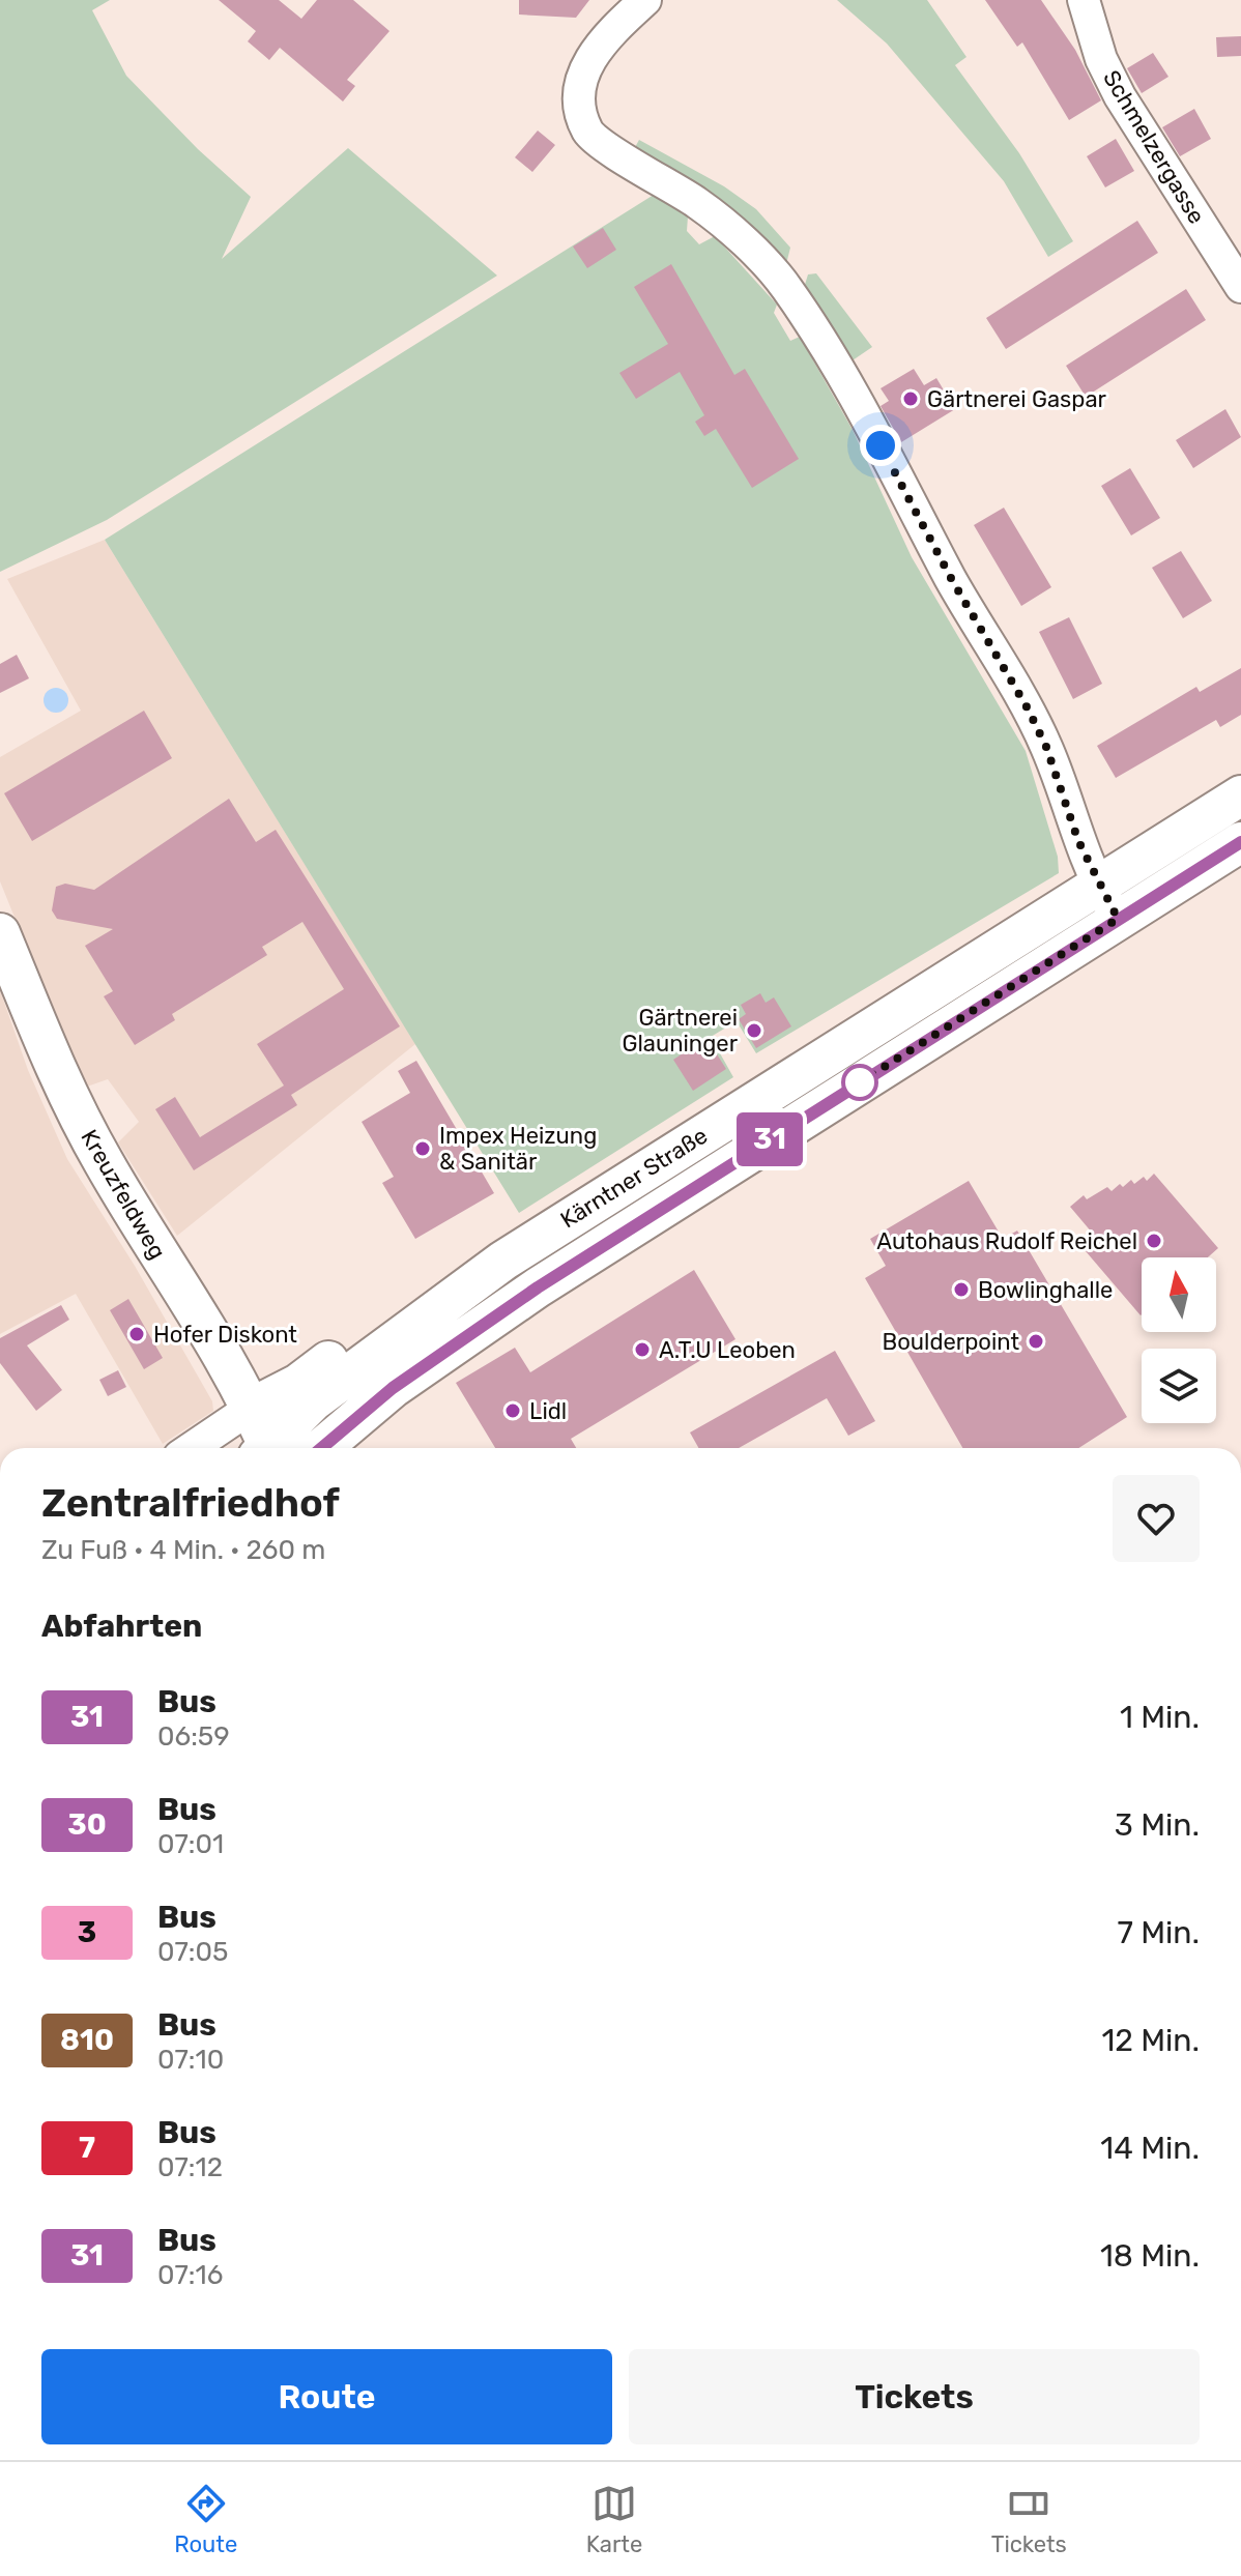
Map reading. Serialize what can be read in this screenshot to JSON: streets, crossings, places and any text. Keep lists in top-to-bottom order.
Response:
{
  "streets": {
    "main road": ["Kärntner Straße", "Kreuzfeldweg"],
    "street": ["Schmelzergasse"]
  },
  "places": [
    "Gärtnerei Gaspar",
    "Gärtnerei Glauninger",
    "Impex Heizung & Sanitär",
    "Autohaus Rudolf Reichel",
    "Bowlinghalle",
    "Hofer Diskont",
    "Boulderpoint",
    "A.T.U Leoben",
    "Lidl"
  ],
  "lines": ["bus line 31"],
  "north": "top",
  "page": {
    "on_map": "31",
    "heading": [
      ["Zentralfriedhof", "Zu Fuß · 4 Min. · 260 m"],
      "Abfahrten"
    ],
    "list": [
      {
        "mark": "31",
        "name": "Bus",
        "note": "06:59",
        "value": "1 Min."
      },
      {
        "mark": "30",
        "name": "Bus",
        "note": "07:01",
        "value": "3 Min."
      },
      {
        "mark": "3",
        "name": "Bus",
        "note": "07:05",
        "value": "7 Min."
      },
      {
        "mark": "810",
        "name": "Bus",
        "note": "07:10",
        "value": "12 Min."
      },
      {
        "mark": "7",
        "name": "Bus",
        "note": "07:12",
        "value": "14 Min."
      },
      {
        "mark": "31",
        "name": "Bus",
        "note": "07:16",
        "value": "18 Min."
      }
    ],
    "buttons": ["Route", "Tickets"],
    "tabs": ["Route", "Karte", "Tickets"]
  }
}
